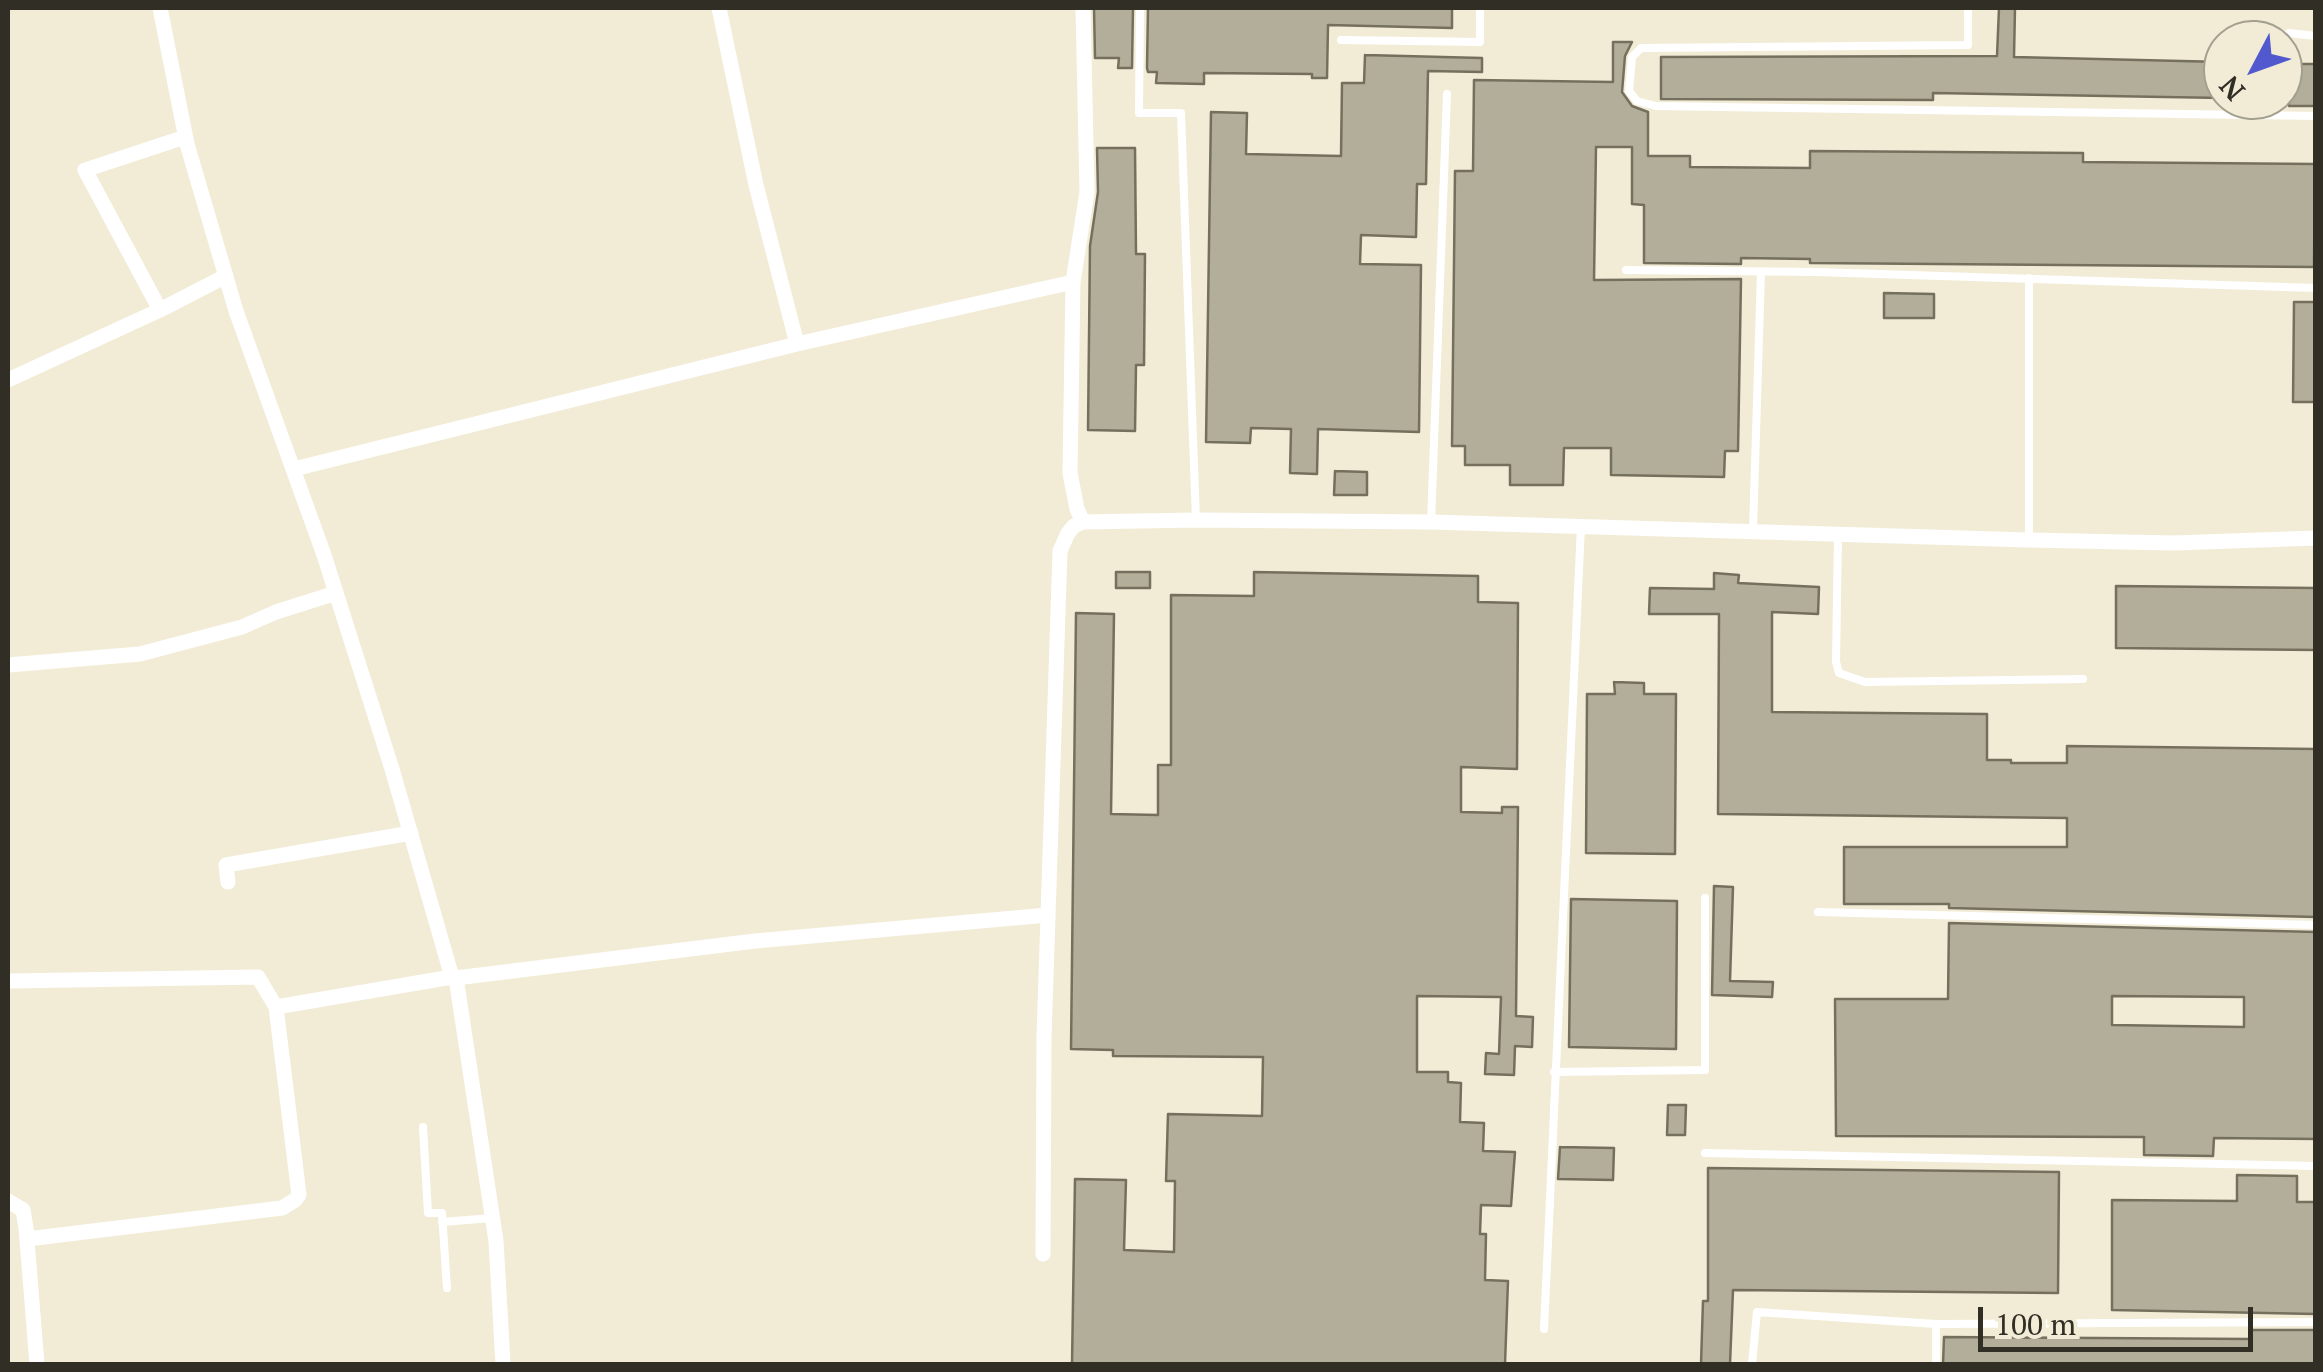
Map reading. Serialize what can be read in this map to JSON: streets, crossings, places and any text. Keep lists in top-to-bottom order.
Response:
{
  "scale_bar": "100 m",
  "north": "bottom left"
}
